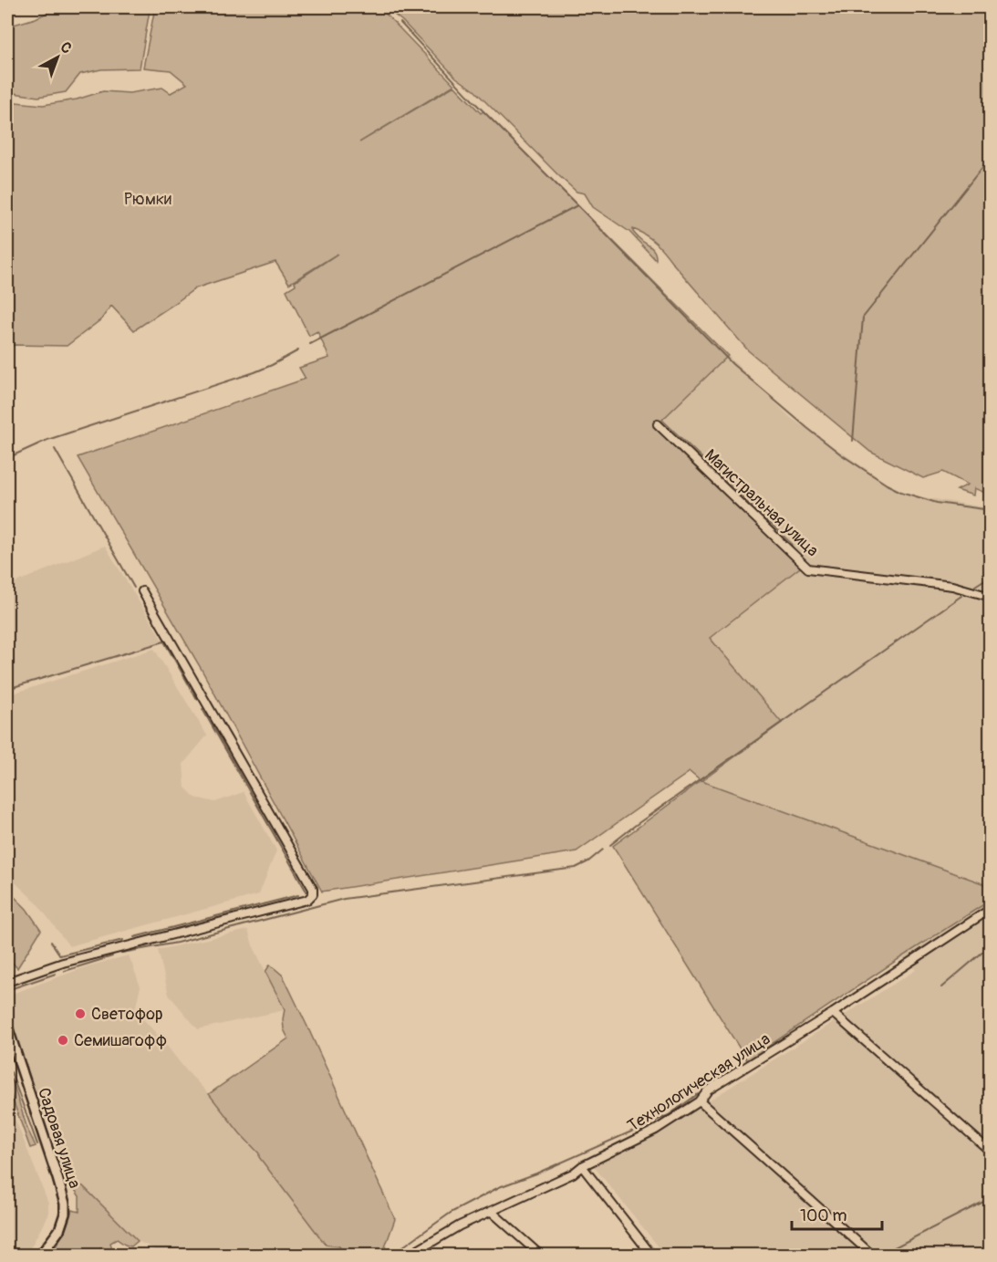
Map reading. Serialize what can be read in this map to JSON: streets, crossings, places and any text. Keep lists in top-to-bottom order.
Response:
{
  "streets": {
    "main road": ["Садовая улица"],
    "street": ["Магистральная улица", "Технологическая улица"]
  },
  "parks": ["Рюмки"],
  "places": ["Светофор", "Семишагофф"],
  "scale_bar": "100 m",
  "north": "top right"
}
